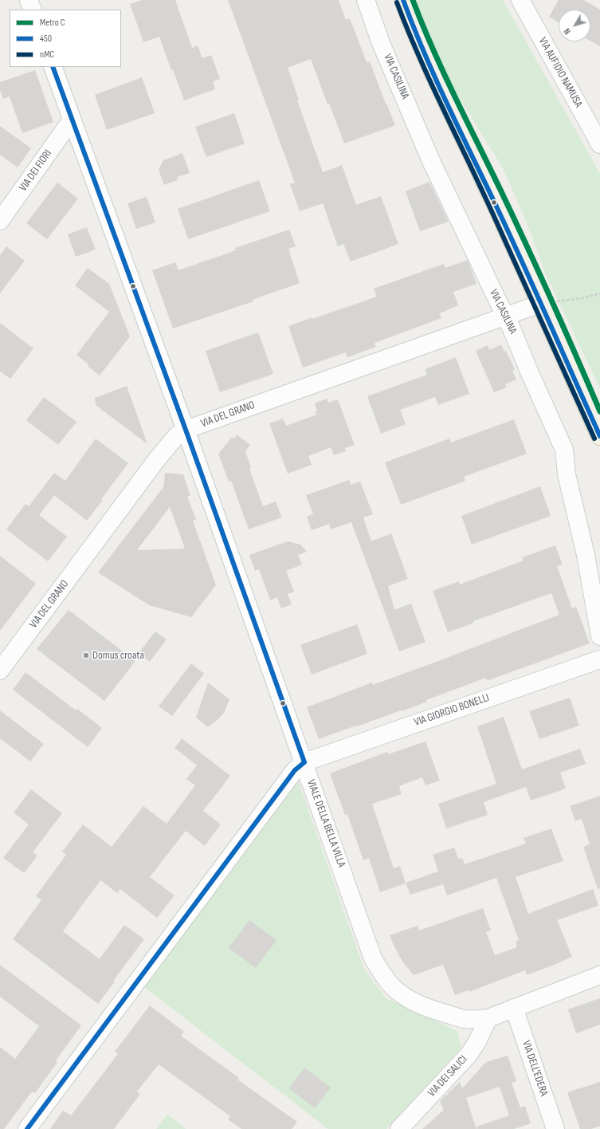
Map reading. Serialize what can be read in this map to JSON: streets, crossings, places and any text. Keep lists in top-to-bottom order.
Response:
{
  "streets": {
    "street": [
      "VIA AUFIDIO NAMUSA",
      "VIA CASILINA",
      "VIA DEI FIORI",
      "VIA DEL GRANO",
      "VIA GIORGIO BONELLI",
      "VIALE DELLA BELLA VILLA",
      "VIA DELL'EDERA",
      "VIA DEI SALICI"
    ]
  },
  "crossings": [
    ["VIA CASILINA", "VIA DEL GRANO"],
    ["VIA DEI FIORI", "VIALE DELLA BELLA VILLA"],
    ["VIA DEL GRANO", "VIALE DELLA BELLA VILLA"],
    ["VIA GIORGIO BONELLI", "VIALE DELLA BELLA VILLA"],
    ["VIALE DELLA BELLA VILLA", "VIA DELL'EDERA"],
    ["VIALE DELLA BELLA VILLA", "VIA DEI SALICI"]
  ],
  "places": ["Domus croata"],
  "lines": ["metro line C", "transit line 450", "transit line nMC"],
  "legend": ["Metro C", "450", "nMC"],
  "north": "bottom left"
}
